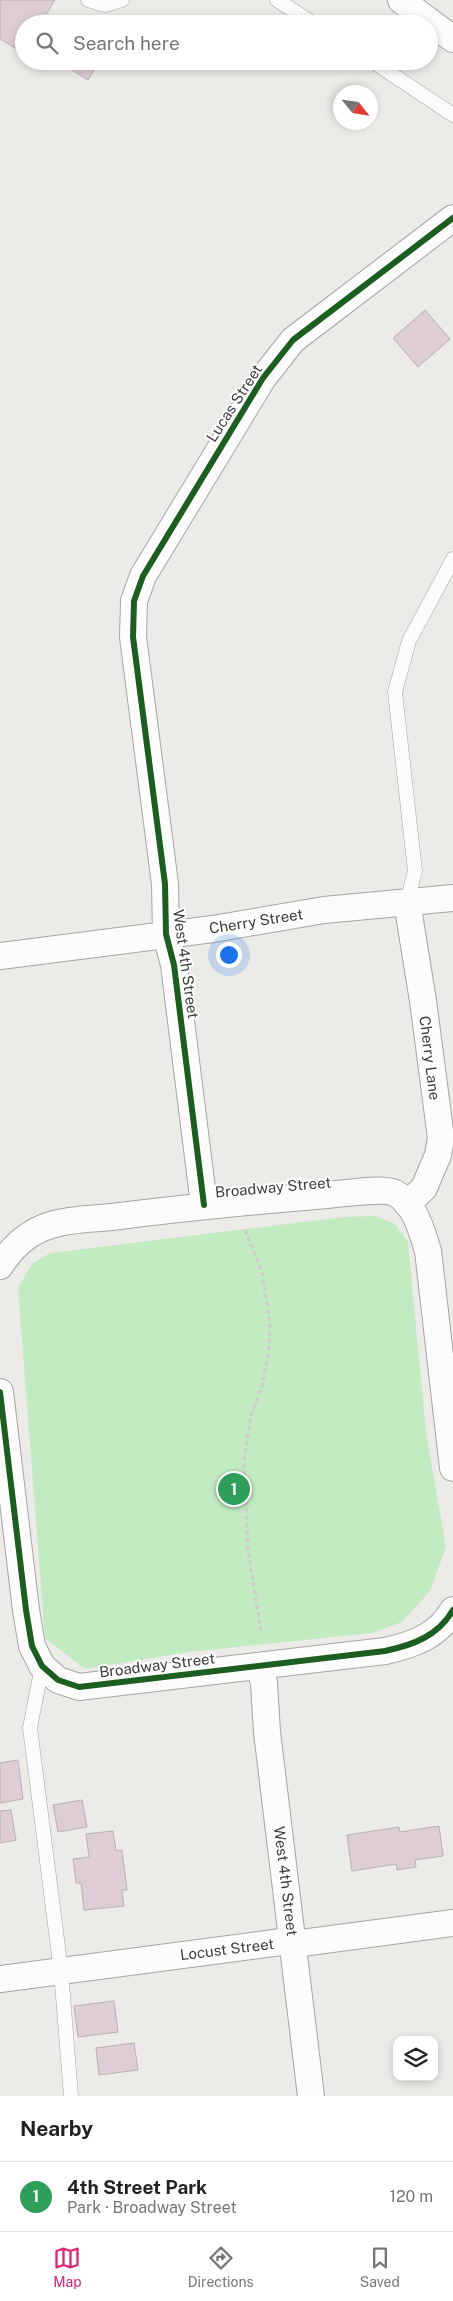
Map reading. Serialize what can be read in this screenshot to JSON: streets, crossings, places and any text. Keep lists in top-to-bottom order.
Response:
{
  "streets": {
    "street": [
      "Lucas Street",
      "Cherry Street",
      "West 4th Street",
      "Cherry Lane",
      "Broadway Street",
      "Locust Street"
    ]
  },
  "crossings": [
    ["Lucas Street", "West 4th Street"],
    ["Cherry Street", "West 4th Street"],
    ["Cherry Street", "Cherry Lane"],
    ["West 4th Street", "Broadway Street"],
    ["West 4th Street", "Locust Street"],
    ["Cherry Lane", "Broadway Street"]
  ],
  "north": "bottom right",
  "page": {
    "search": "Search here",
    "pins": "1",
    "heading": "Nearby",
    "list": [
      {
        "mark": "1",
        "name": "4th Street Park",
        "note": "Park · Broadway Street",
        "value": "120 m"
      }
    ],
    "nav": ["Map", "Directions", "Saved"]
  }
}
